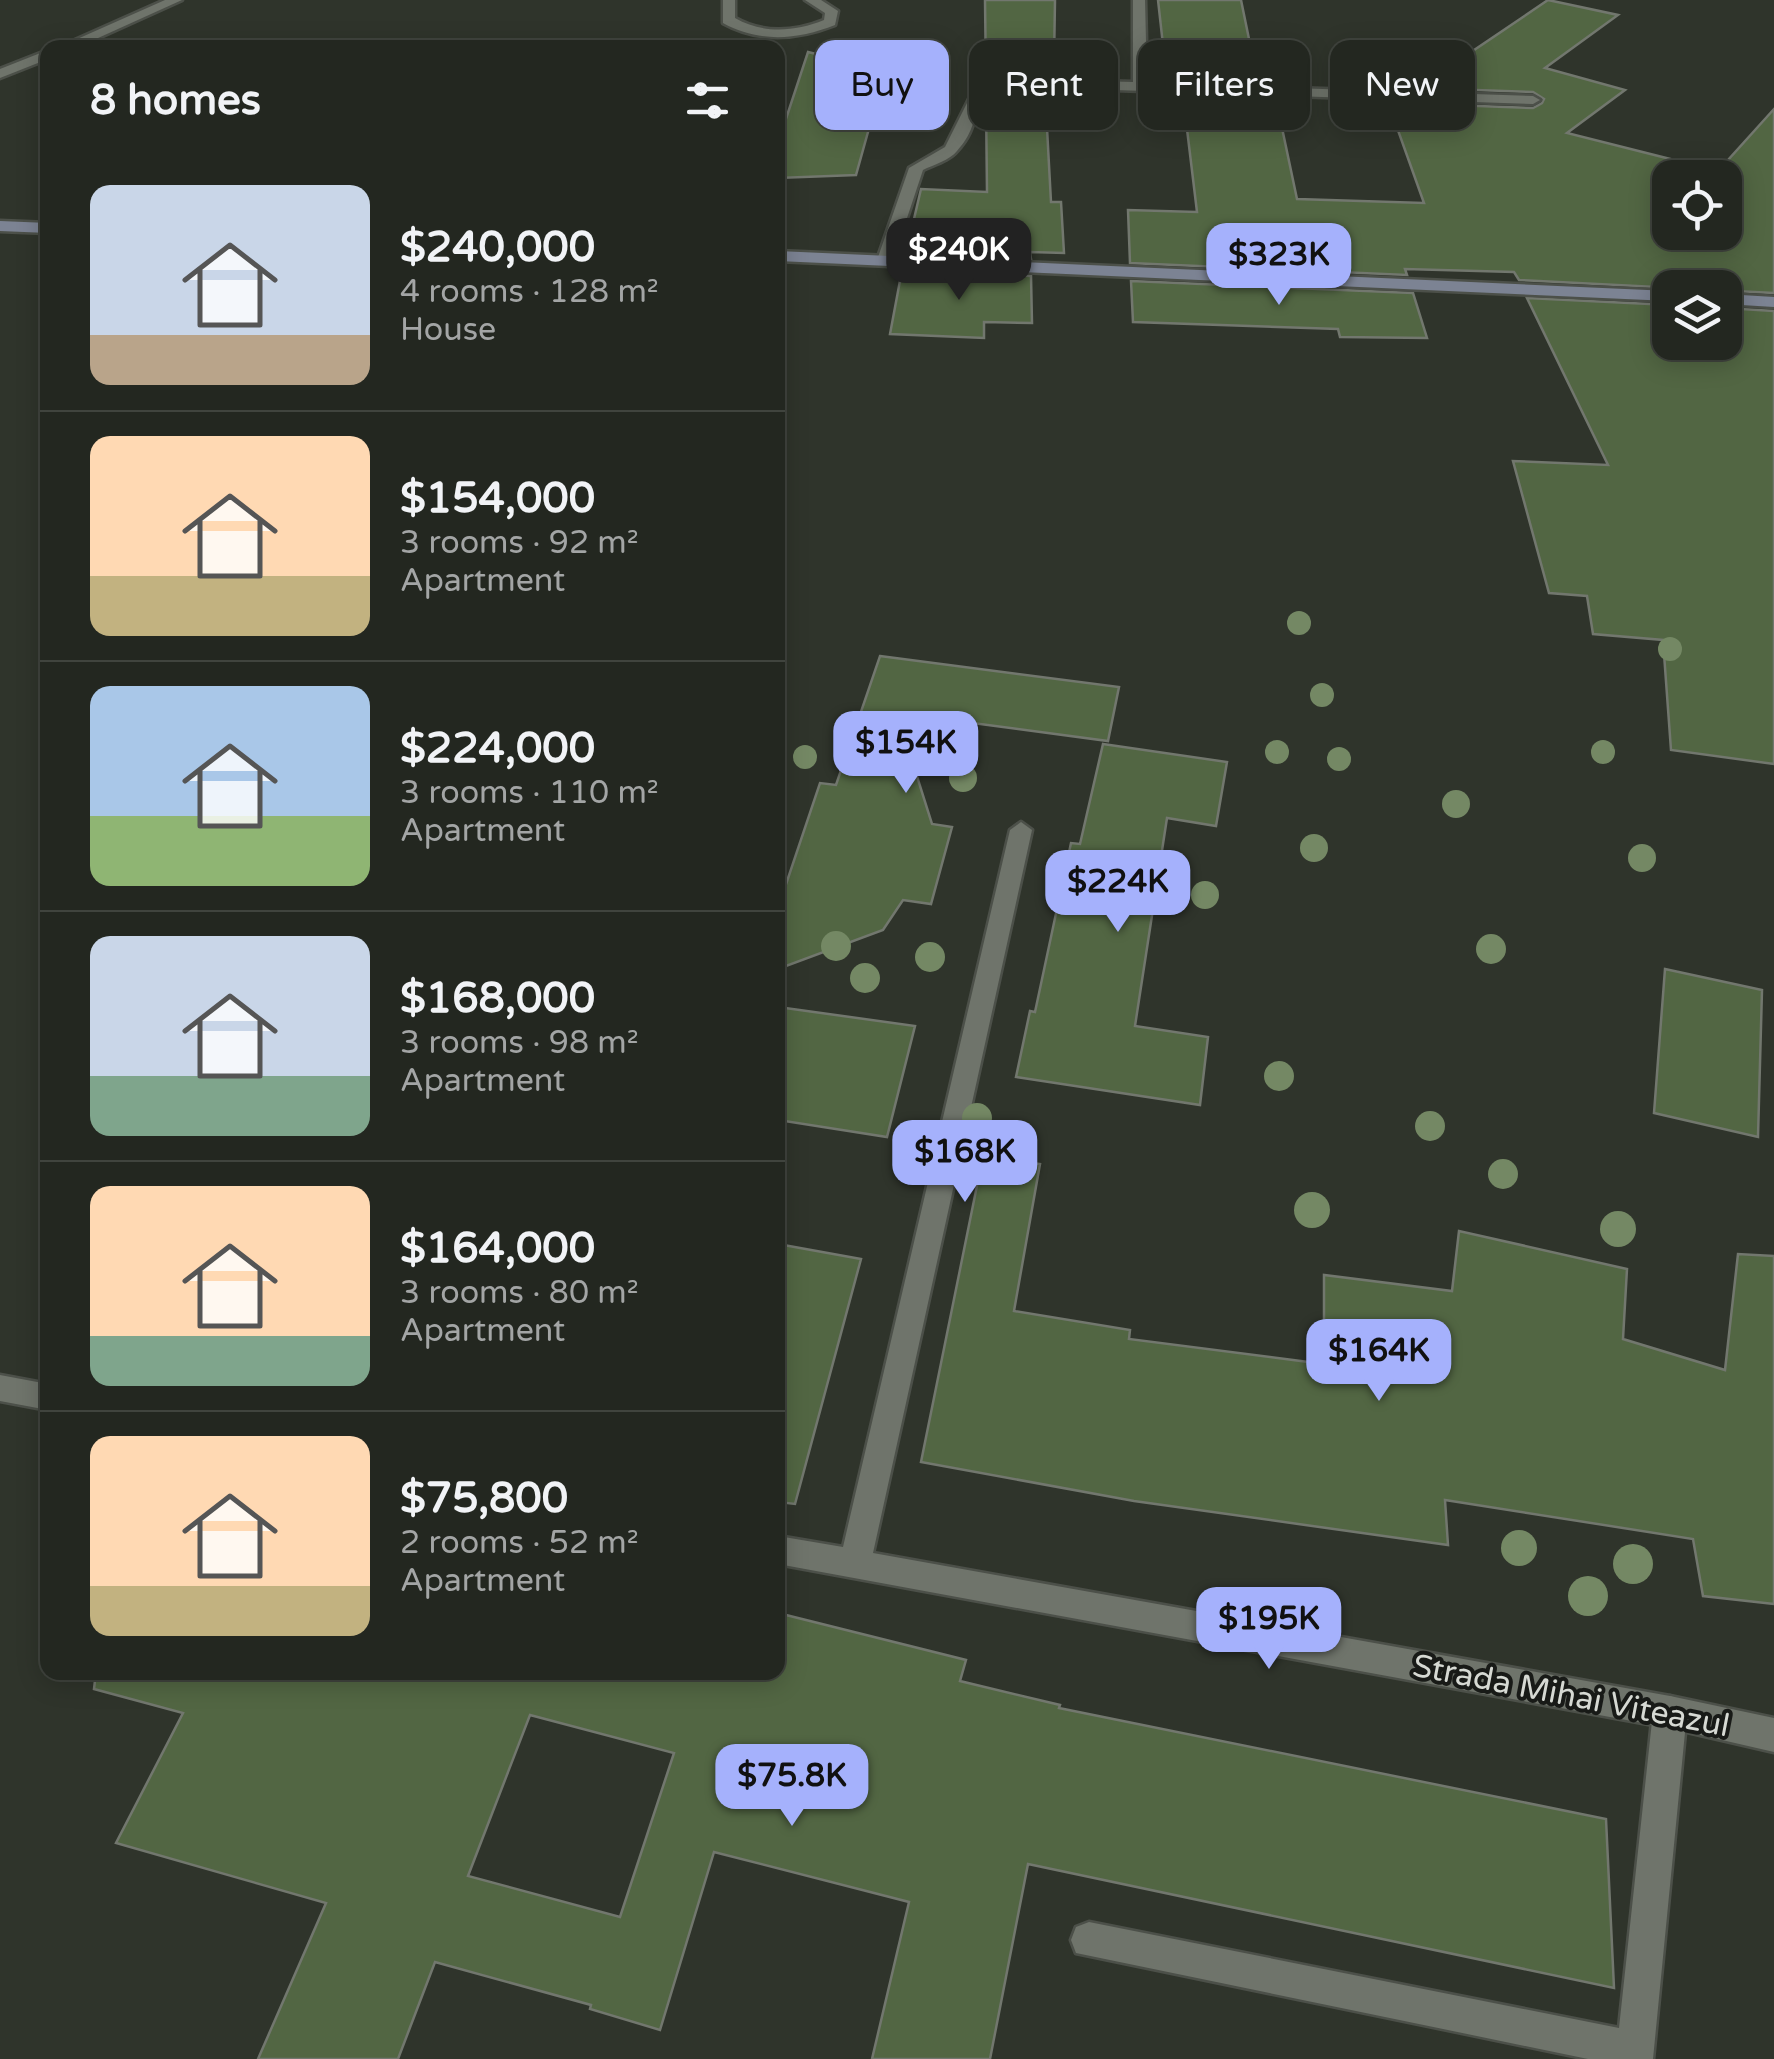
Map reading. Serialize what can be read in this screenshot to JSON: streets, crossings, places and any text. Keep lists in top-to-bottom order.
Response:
{
  "streets": {
    "street": ["Strada Mihai Viteazul"]
  },
  "page": {
    "chip": [
      "Buy",
      "Rent",
      "Filters",
      "New"
    ],
    "heading": "8 homes",
    "list": [
      {
        "name": "$240,000",
        "note": "4 rooms · 128 m² · House"
      },
      {
        "name": "$154,000",
        "note": "3 rooms · 92 m² · Apartment"
      },
      {
        "name": "$224,000",
        "note": "3 rooms · 110 m² · Apartment"
      },
      {
        "name": "$168,000",
        "note": "3 rooms · 98 m² · Apartment"
      },
      {
        "name": "$164,000",
        "note": "3 rooms · 80 m² · Apartment"
      },
      {
        "name": "$75,800",
        "note": "2 rooms · 52 m² · Apartment"
      }
    ],
    "price": [
      "$240K",
      "$323K",
      "$154K",
      "$224K",
      "$168K",
      "$164K",
      "$195K",
      "$75.8K"
    ]
  }
}
